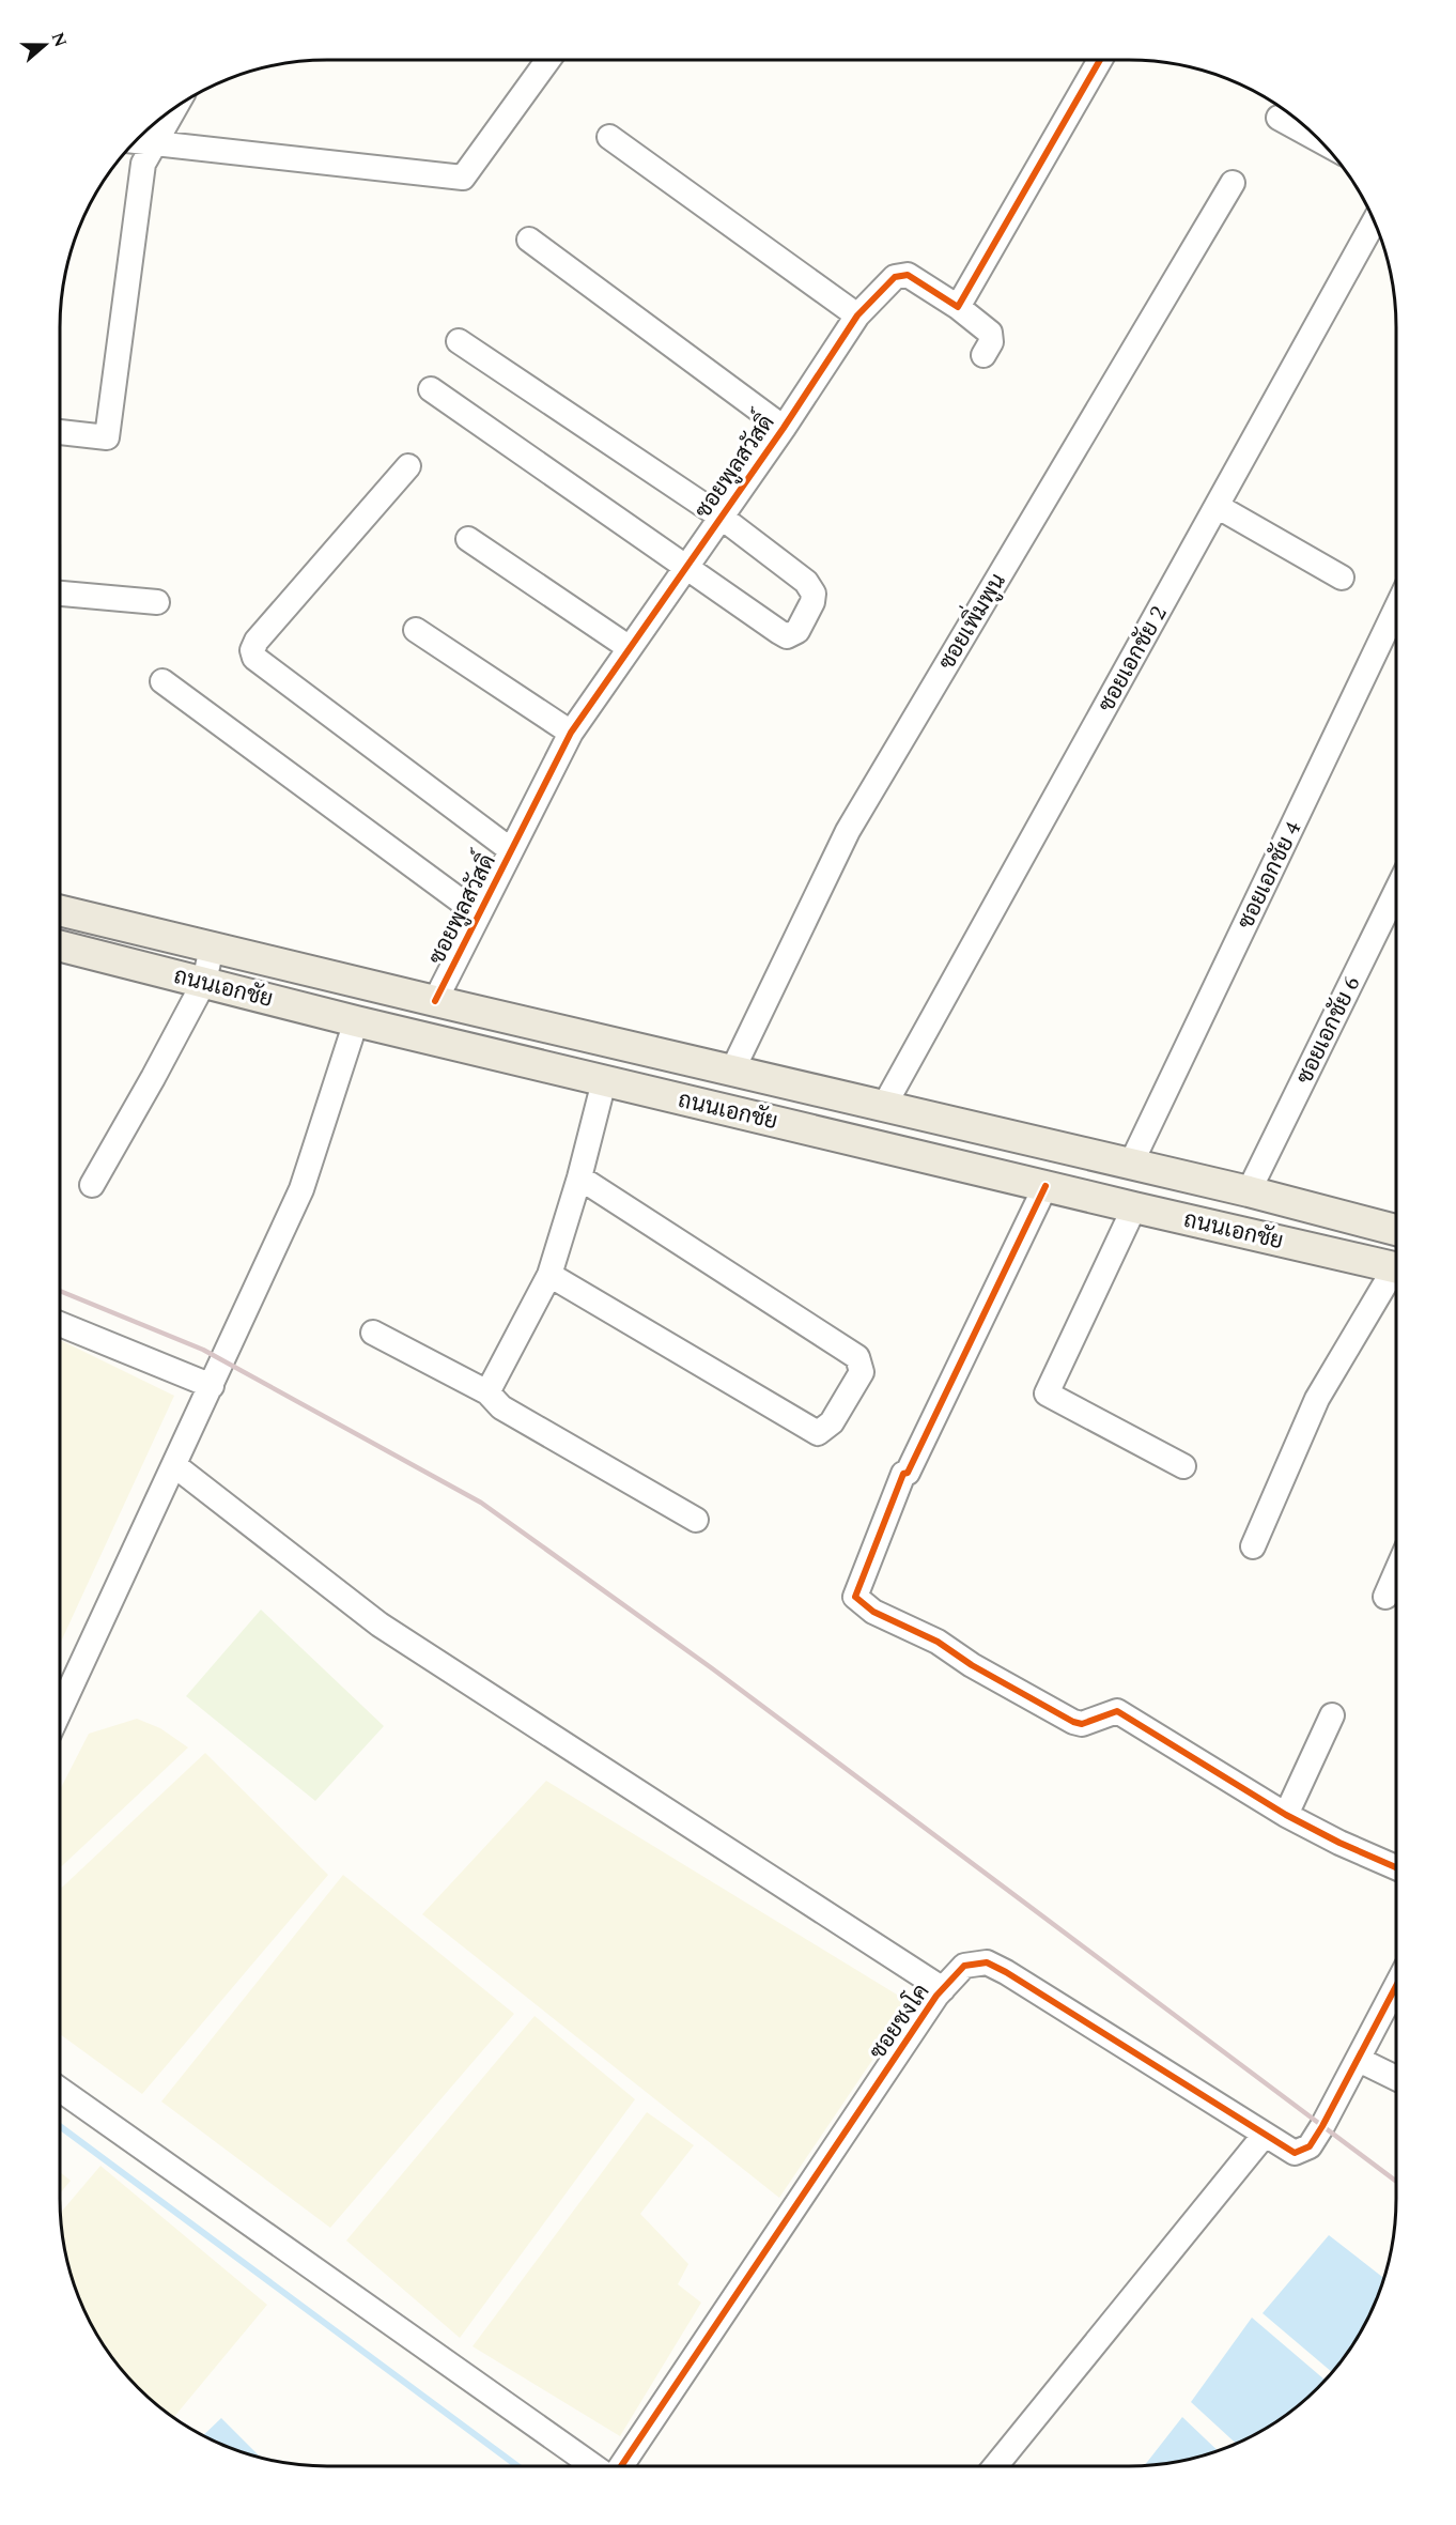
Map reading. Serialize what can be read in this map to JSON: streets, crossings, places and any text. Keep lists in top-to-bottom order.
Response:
{
  "streets": {
    "main road": ["ถนนเอกชัย"],
    "street": [
      "ซอยพูลสวัสดิ์",
      "ซอยเพิ่มพูน",
      "ซอยเอกชัย 2",
      "ซอยเอกชัย 4",
      "ซอยเอกชัย 6",
      "ซอยชงโค"
    ]
  },
  "crossings": [
    ["ซอยพูลสวัสดิ์", "ถนนเอกชัย"],
    ["ซอยเพิ่มพูน", "ถนนเอกชัย"],
    ["ซอยเอกชัย 2", "ถนนเอกชัย"],
    ["ซอยเอกชัย 4", "ถนนเอกชัย"],
    ["ถนนเอกชัย", "ซอยเอกชัย 6"]
  ],
  "north": "right"
}
